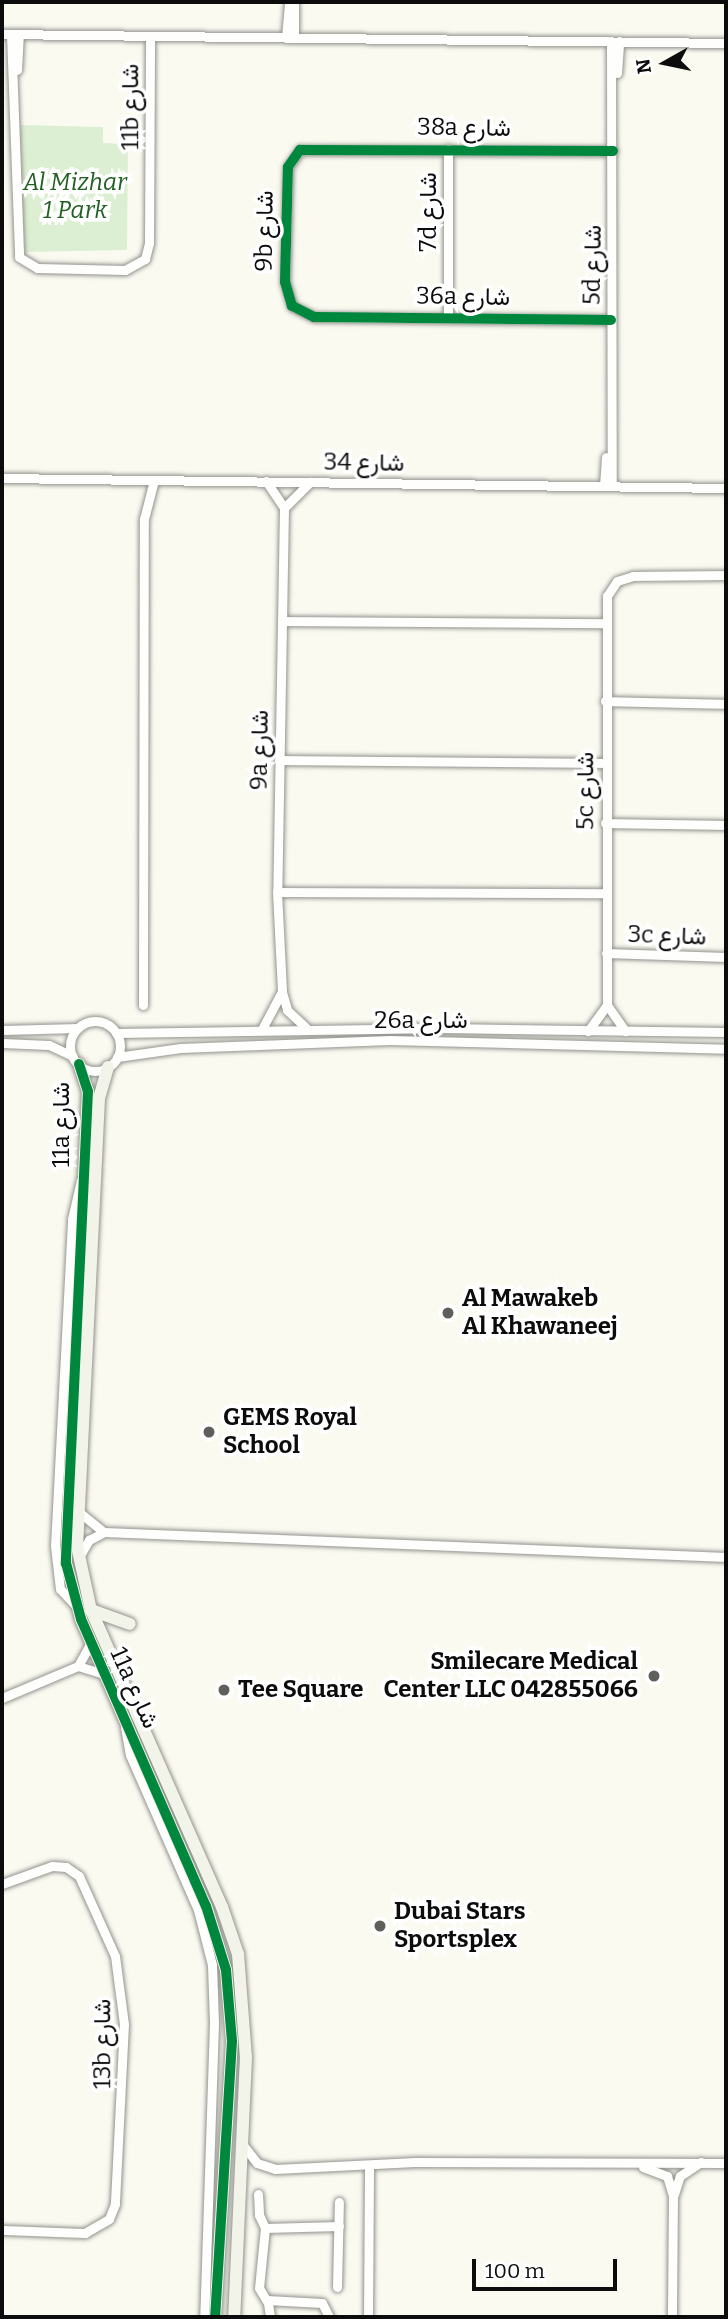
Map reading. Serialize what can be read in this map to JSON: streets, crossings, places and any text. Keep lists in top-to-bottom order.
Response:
{
  "streets": {
    "street": [
      "11b شارع",
      "38a شارع",
      "7d شارع",
      "9b شارع",
      "5d شارع",
      "36a شارع",
      "شارع 34",
      "9a شارع",
      "5c شارع",
      "3c شارع",
      "26a شارع",
      "11a شارع",
      "13b شارع"
    ]
  },
  "crossings": [
    ["38a شارع", "7d شارع"],
    ["38a شارع", "9b شارع"],
    ["38a شارع", "5d شارع"],
    ["7d شارع", "36a شارع"],
    ["9b شارع", "36a شارع"],
    ["5d شارع", "36a شارع"],
    ["5d شارع", "شارع 34"],
    ["9a شارع", "26a شارع"],
    ["5c شارع", "3c شارع"],
    ["26a شارع", "11a شارع"]
  ],
  "parks": ["Al Mizhar 1 Park"],
  "places": [
    "Al Mawakeb Al Khawaneej",
    "GEMS Royal School",
    "Smilecare Medical Center LLC 042855066",
    "Tee Square",
    "Dubai Stars Sportsplex"
  ],
  "scale_bar": "100 m",
  "north": "left"
}
